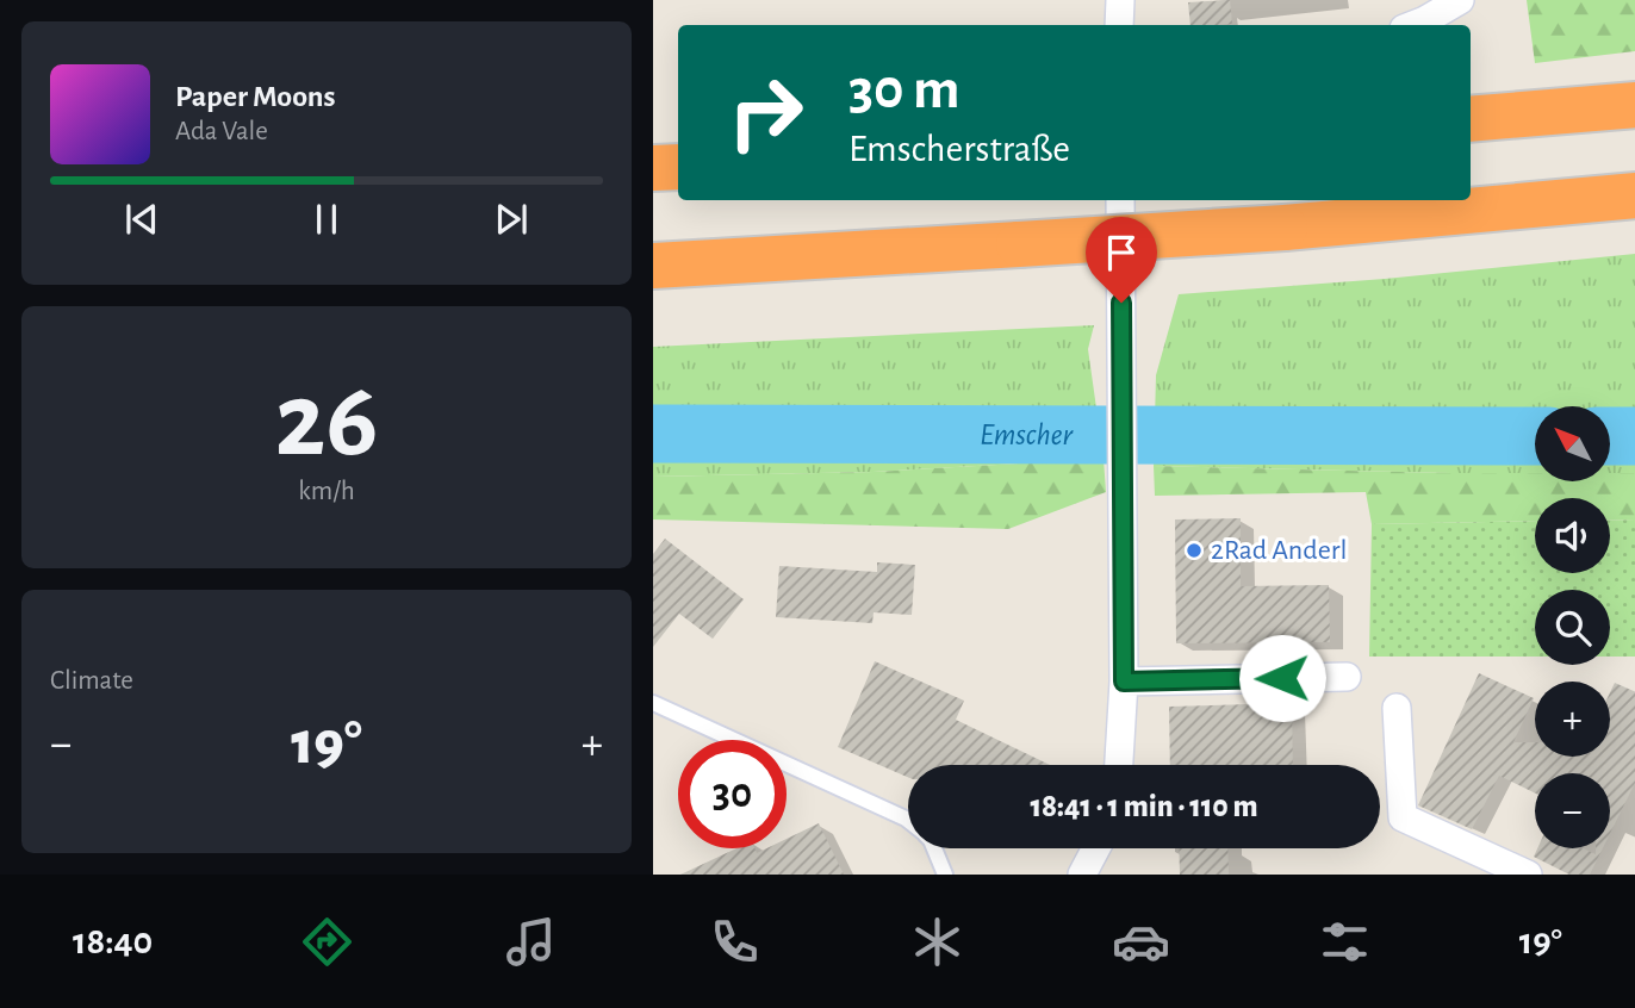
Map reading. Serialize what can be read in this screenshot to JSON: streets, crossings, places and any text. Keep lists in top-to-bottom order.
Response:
{
  "water": ["Emscher"],
  "places": ["2Rad Anderl"],
  "north": "top left",
  "page": {
    "turn": ["30 m", "Emscherstraße"],
    "song": ["Paper Moons", "Ada Vale"],
    "tile": [
      ["26", "km/h"],
      "Climate"
    ],
    "map_buttons": ["+", "−"],
    "heat": ["−", "19°", "+"],
    "limit": "30",
    "trip": "18:41 · 1 min · 110 m",
    "tabs": ["18:40", "19°"]
  }
}
